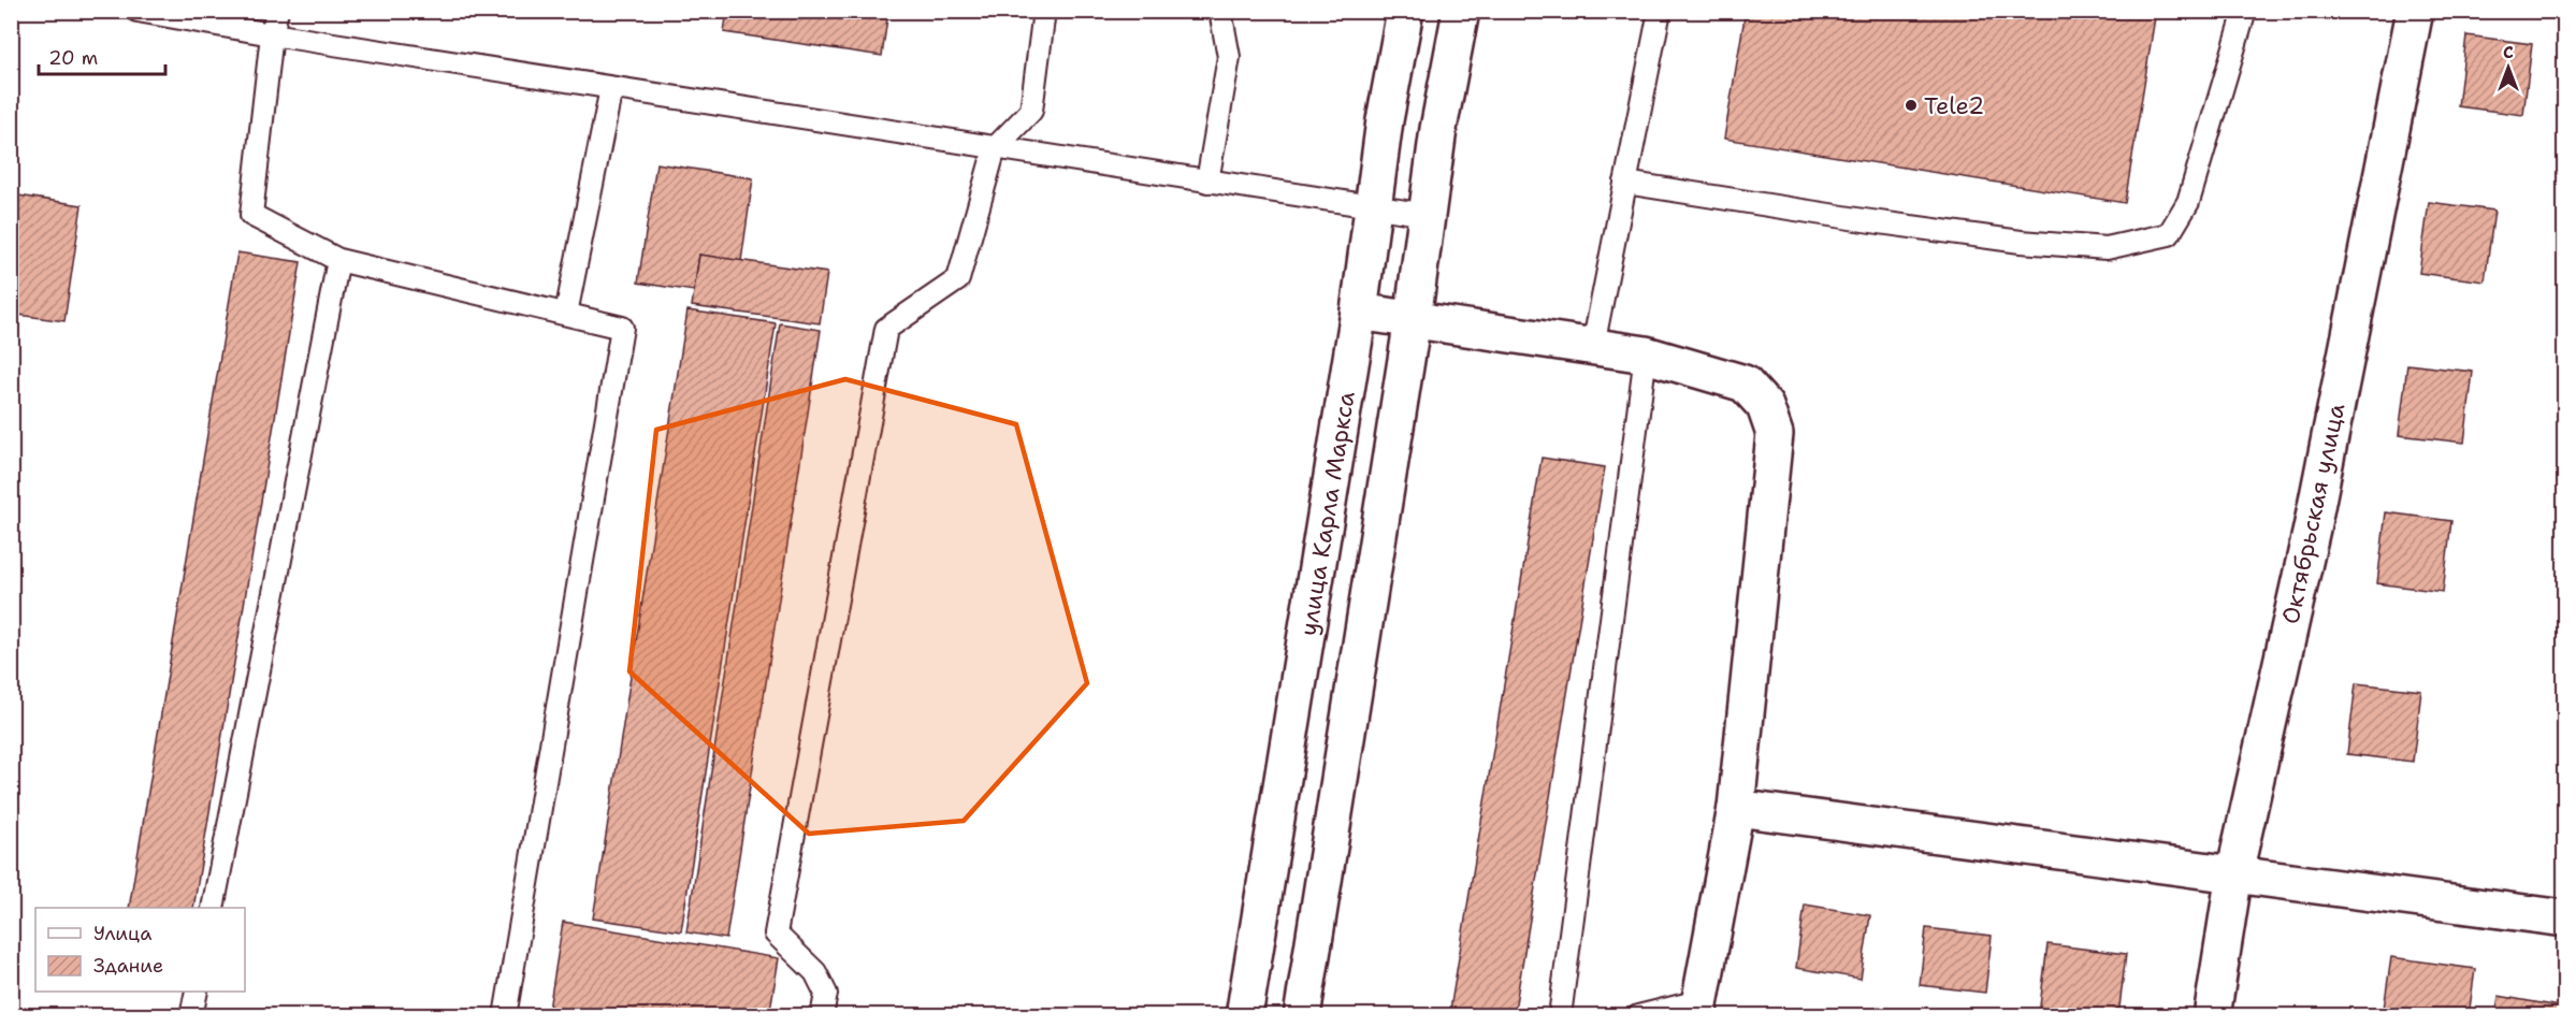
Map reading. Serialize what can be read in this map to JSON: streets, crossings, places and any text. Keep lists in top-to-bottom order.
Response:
{
  "streets": {
    "street": ["улица Карла Маркса", "Октябрьская улица"]
  },
  "places": ["Tele2"],
  "legend": ["Улица", "Здание"],
  "scale_bar": "20 m",
  "north": "top"
}
